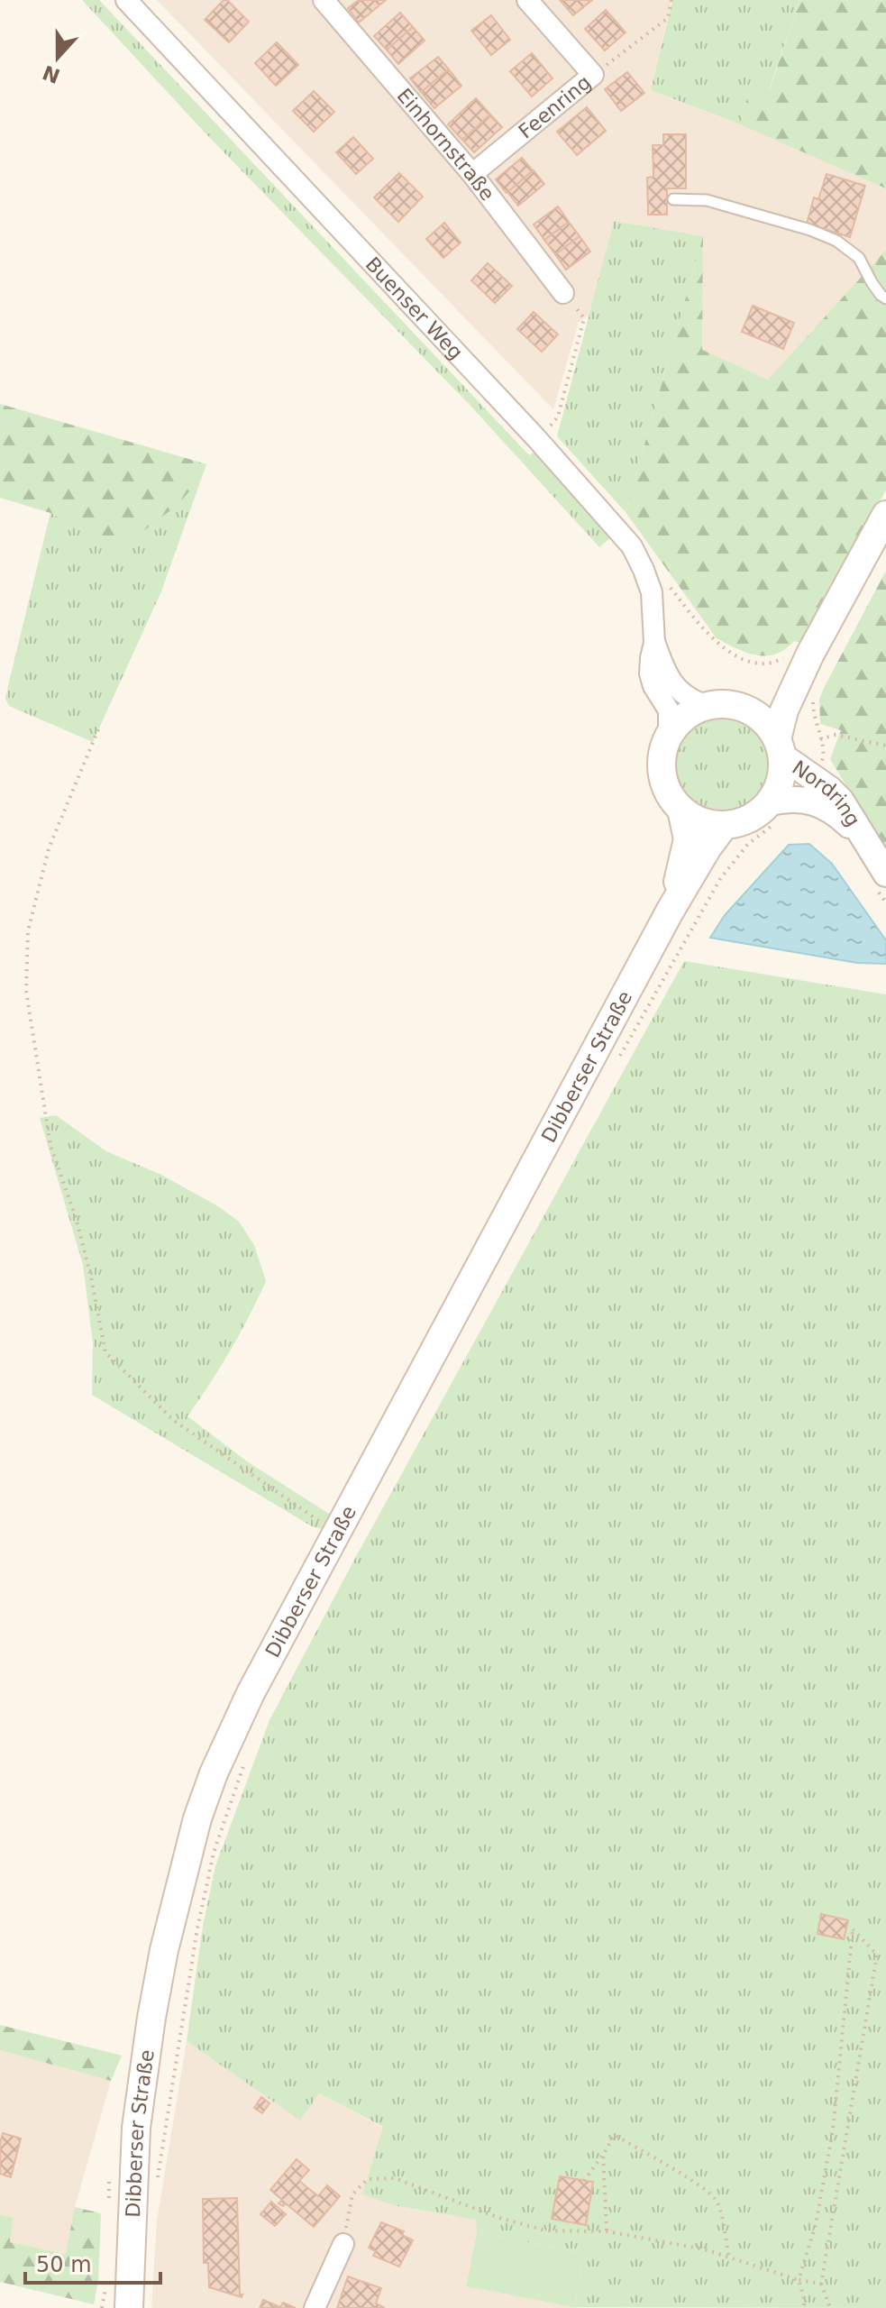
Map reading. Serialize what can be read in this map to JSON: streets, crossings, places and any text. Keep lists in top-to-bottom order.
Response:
{
  "streets": {
    "main road": ["Dibberser Straße"],
    "street": [
      "Feenring",
      "Einhornstraße",
      "Buenser Weg",
      "Nordring"
    ]
  },
  "crossings": [
    ["Feenring", "Einhornstraße"],
    ["Buenser Weg", "Nordring"],
    ["Buenser Weg", "Dibberser Straße"],
    ["Nordring", "Dibberser Straße"]
  ],
  "scale_bar": "50 m",
  "north": "bottom"
}
